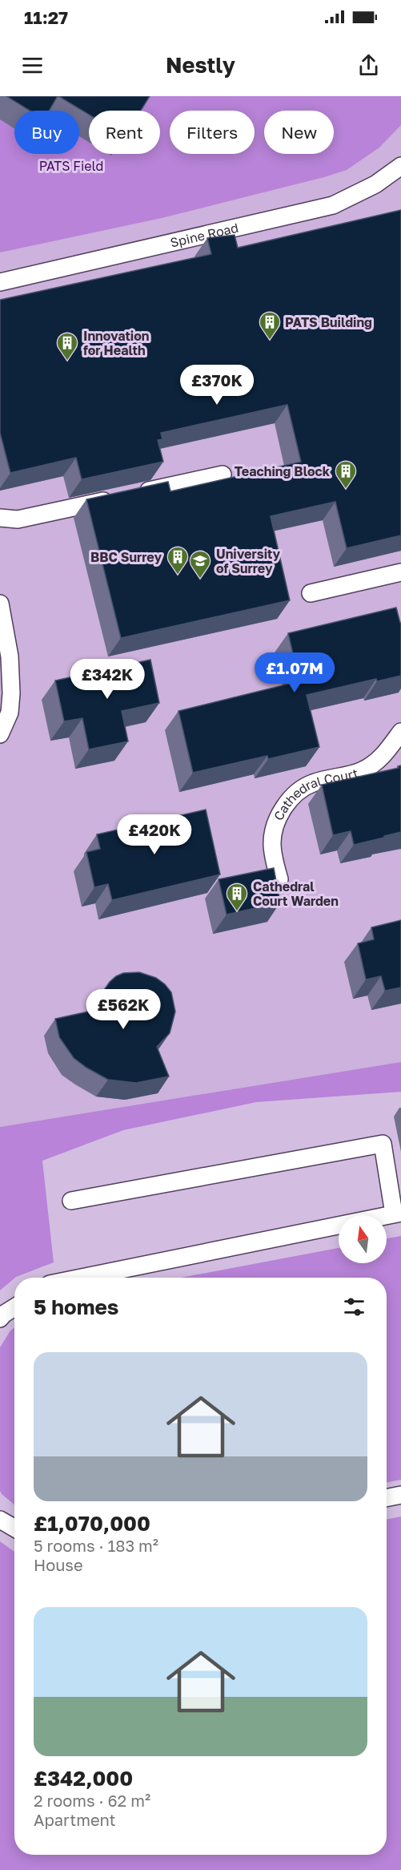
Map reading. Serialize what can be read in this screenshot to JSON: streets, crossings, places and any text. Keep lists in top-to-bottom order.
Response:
{
  "streets": {
    "lane": ["Spine Road", "Cathedral Court"]
  },
  "parks": ["PATS Field"],
  "places": {
    "building": [
      "PATS Building",
      "Innovation for Health",
      "Teaching Block",
      "BBC Surrey",
      "Cathedral Court Warden"
    ],
    "school or university": ["University of Surrey"]
  },
  "north": "top",
  "page": {
    "status": "11:27",
    "header": "Nestly",
    "chip": [
      "Buy",
      "Rent",
      "Filters",
      "New"
    ],
    "price": [
      "£370K",
      "£1.07M",
      "£342K",
      "£420K",
      "£562K"
    ],
    "heading": "5 homes",
    "list": [
      {
        "name": "£1,070,000",
        "note": "5 rooms · 183 m² · House"
      },
      {
        "name": "£342,000",
        "note": "2 rooms · 62 m² · Apartment"
      }
    ]
  }
}
